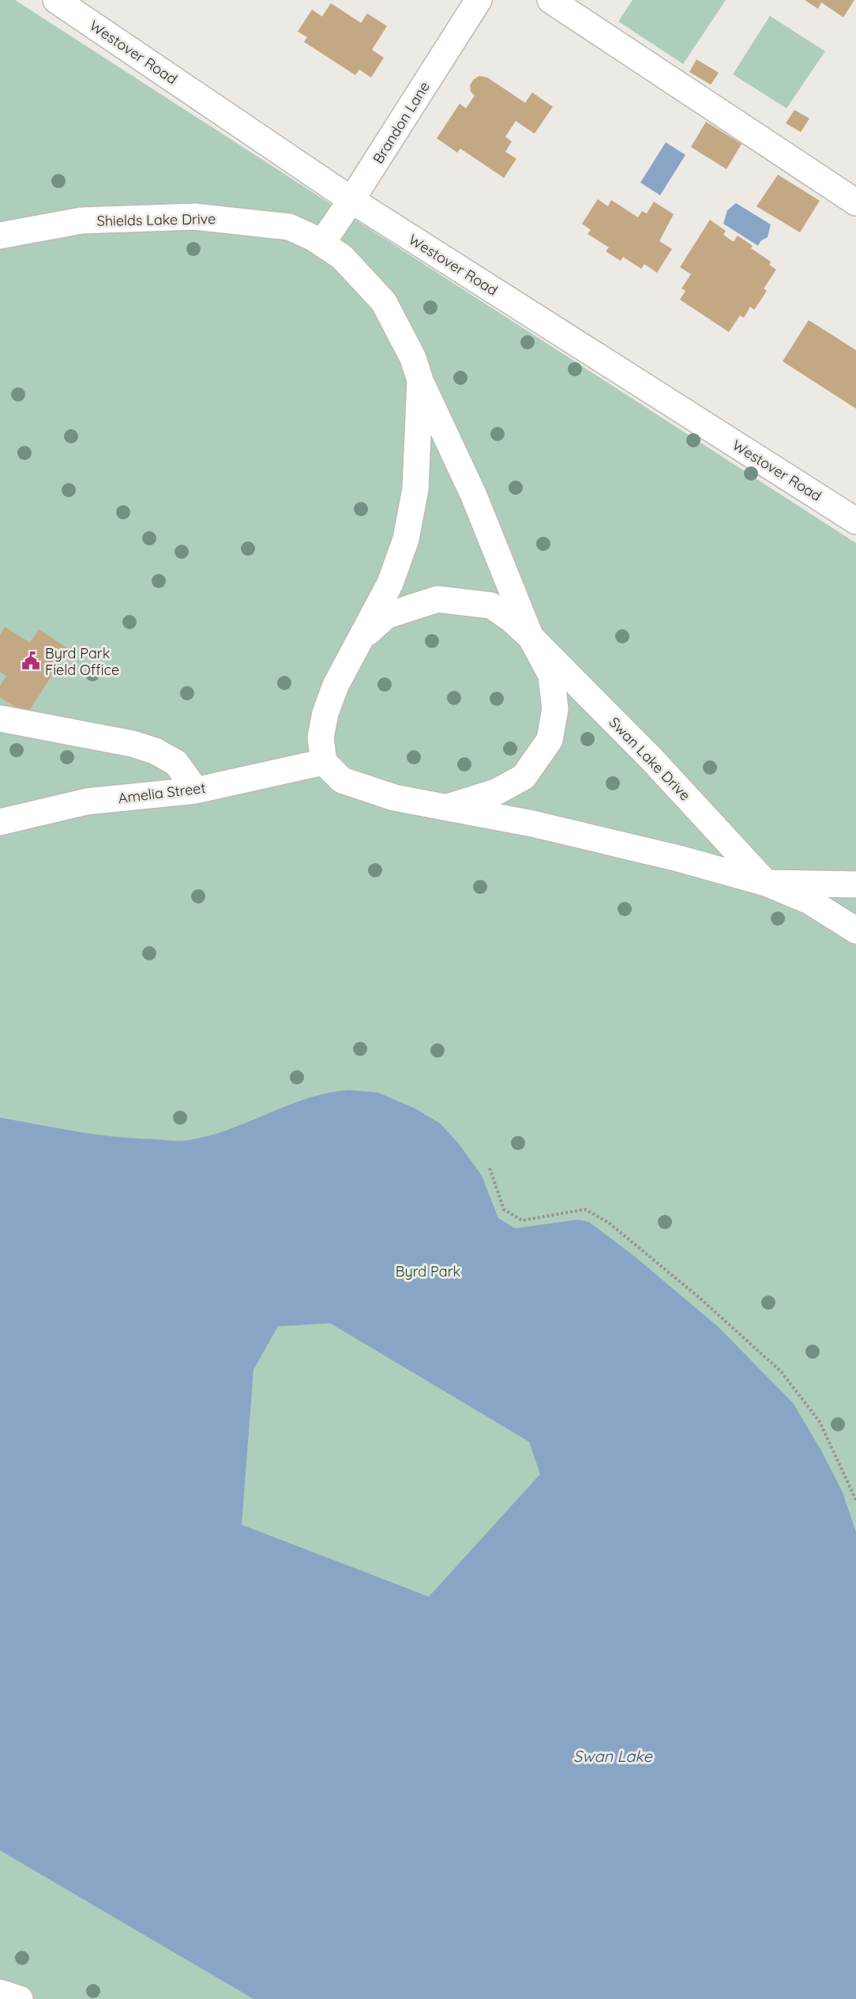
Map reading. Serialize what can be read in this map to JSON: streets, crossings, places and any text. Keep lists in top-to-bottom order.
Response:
{
  "streets": {
    "street": [
      "Westover Road",
      "Brandon Lane",
      "Shields Lake Drive",
      "Swan Lake Drive",
      "Amelia Street"
    ]
  },
  "crossings": [
    ["Westover Road", "Brandon Lane"],
    ["Brandon Lane", "Shields Lake Drive"],
    ["Shields Lake Drive", "Swan Lake Drive"],
    ["Shields Lake Drive", "Amelia Street"],
    ["Swan Lake Drive", "Amelia Street"]
  ],
  "water": ["Swan Lake"],
  "parks": ["Byrd Park"],
  "places": {
    "public building": ["Byrd Park Field Office"]
  }
}
